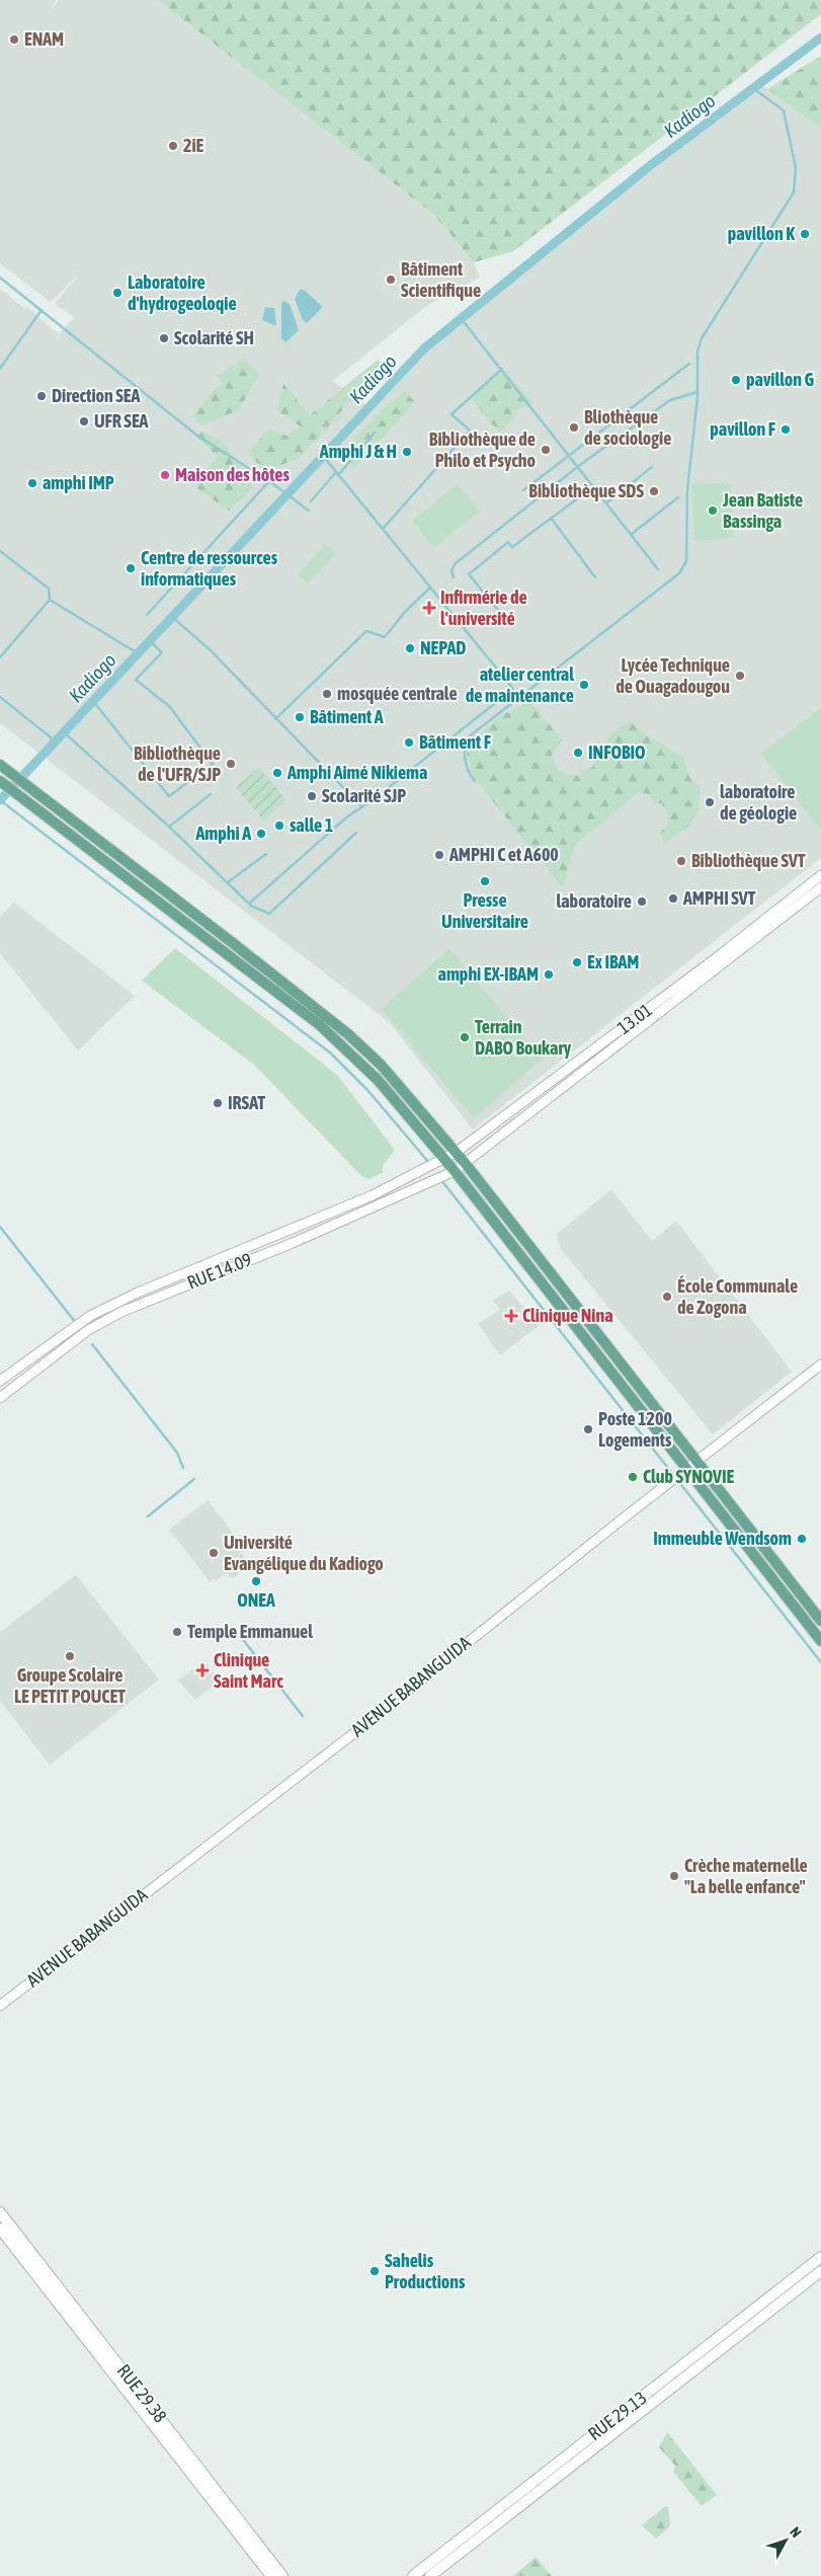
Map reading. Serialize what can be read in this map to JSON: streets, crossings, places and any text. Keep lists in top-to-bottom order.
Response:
{
  "streets": {
    "main road": ["RUE 29.38", "RUE 29.13"],
    "street": ["13.01", "RUE 14.09", "AVENUE BABANGUIDA"]
  },
  "crossings": [
    ["13.01", "RUE 14.09"]
  ],
  "water": ["Kadiogo"],
  "places": {
    "other": [
      "ENAM",
      "2iE",
      "pavillon K",
      "Bâtiment Scientifique",
      "Laboratoire d'hydrogeoloqie",
      "Scolarité SH",
      "pavillon G",
      "Direction SEA",
      "UFR SEA",
      "Bliothèque de sociologie",
      "pavillon F",
      "Bibliothèque de Philo et Psycho",
      "Amphi J & H",
      "Maison des hôtes",
      "amphi IMP",
      "Bibliothèque SDS",
      "Jean Batiste Bassinga",
      "Centre de ressources informatiques",
      "NEPAD",
      "Lycée Technique de Ouagadougou",
      "atelier central de maintenance",
      "mosquée centrale",
      "Bâtiment A",
      "Bâtiment F",
      "INFOBIO",
      "Bibliothèque de l'UFR/SJP",
      "Amphi Aimé Nikiema",
      "Scolarité SJP",
      "laboratoire de géologie",
      "salle 1",
      "Amphi A",
      "AMPHI C et A600",
      "Bibliothèque SVT",
      "Presse Universitaire",
      "AMPHI SVT",
      "laboratoire",
      "Ex IBAM",
      "amphi EX-IBAM",
      "Terrain DABO Boukary",
      "IRSAT",
      "École Communale de Zogona",
      "Poste 1200 Logements",
      "Club SYNOVIE",
      "Immeuble Wendsom",
      "Université Evangélique du Kadiogo",
      "ONEA",
      "Temple Emmanuel",
      "Groupe Scolaire LE PETIT POUCET",
      "Crèche maternelle \"La belle enfance\"",
      "Sahelis Productions"
    ],
    "health": ["Infirmérie de l'université", "Clinique Nina", "Clinique Saint Marc"]
  },
  "north": "top right"
}
